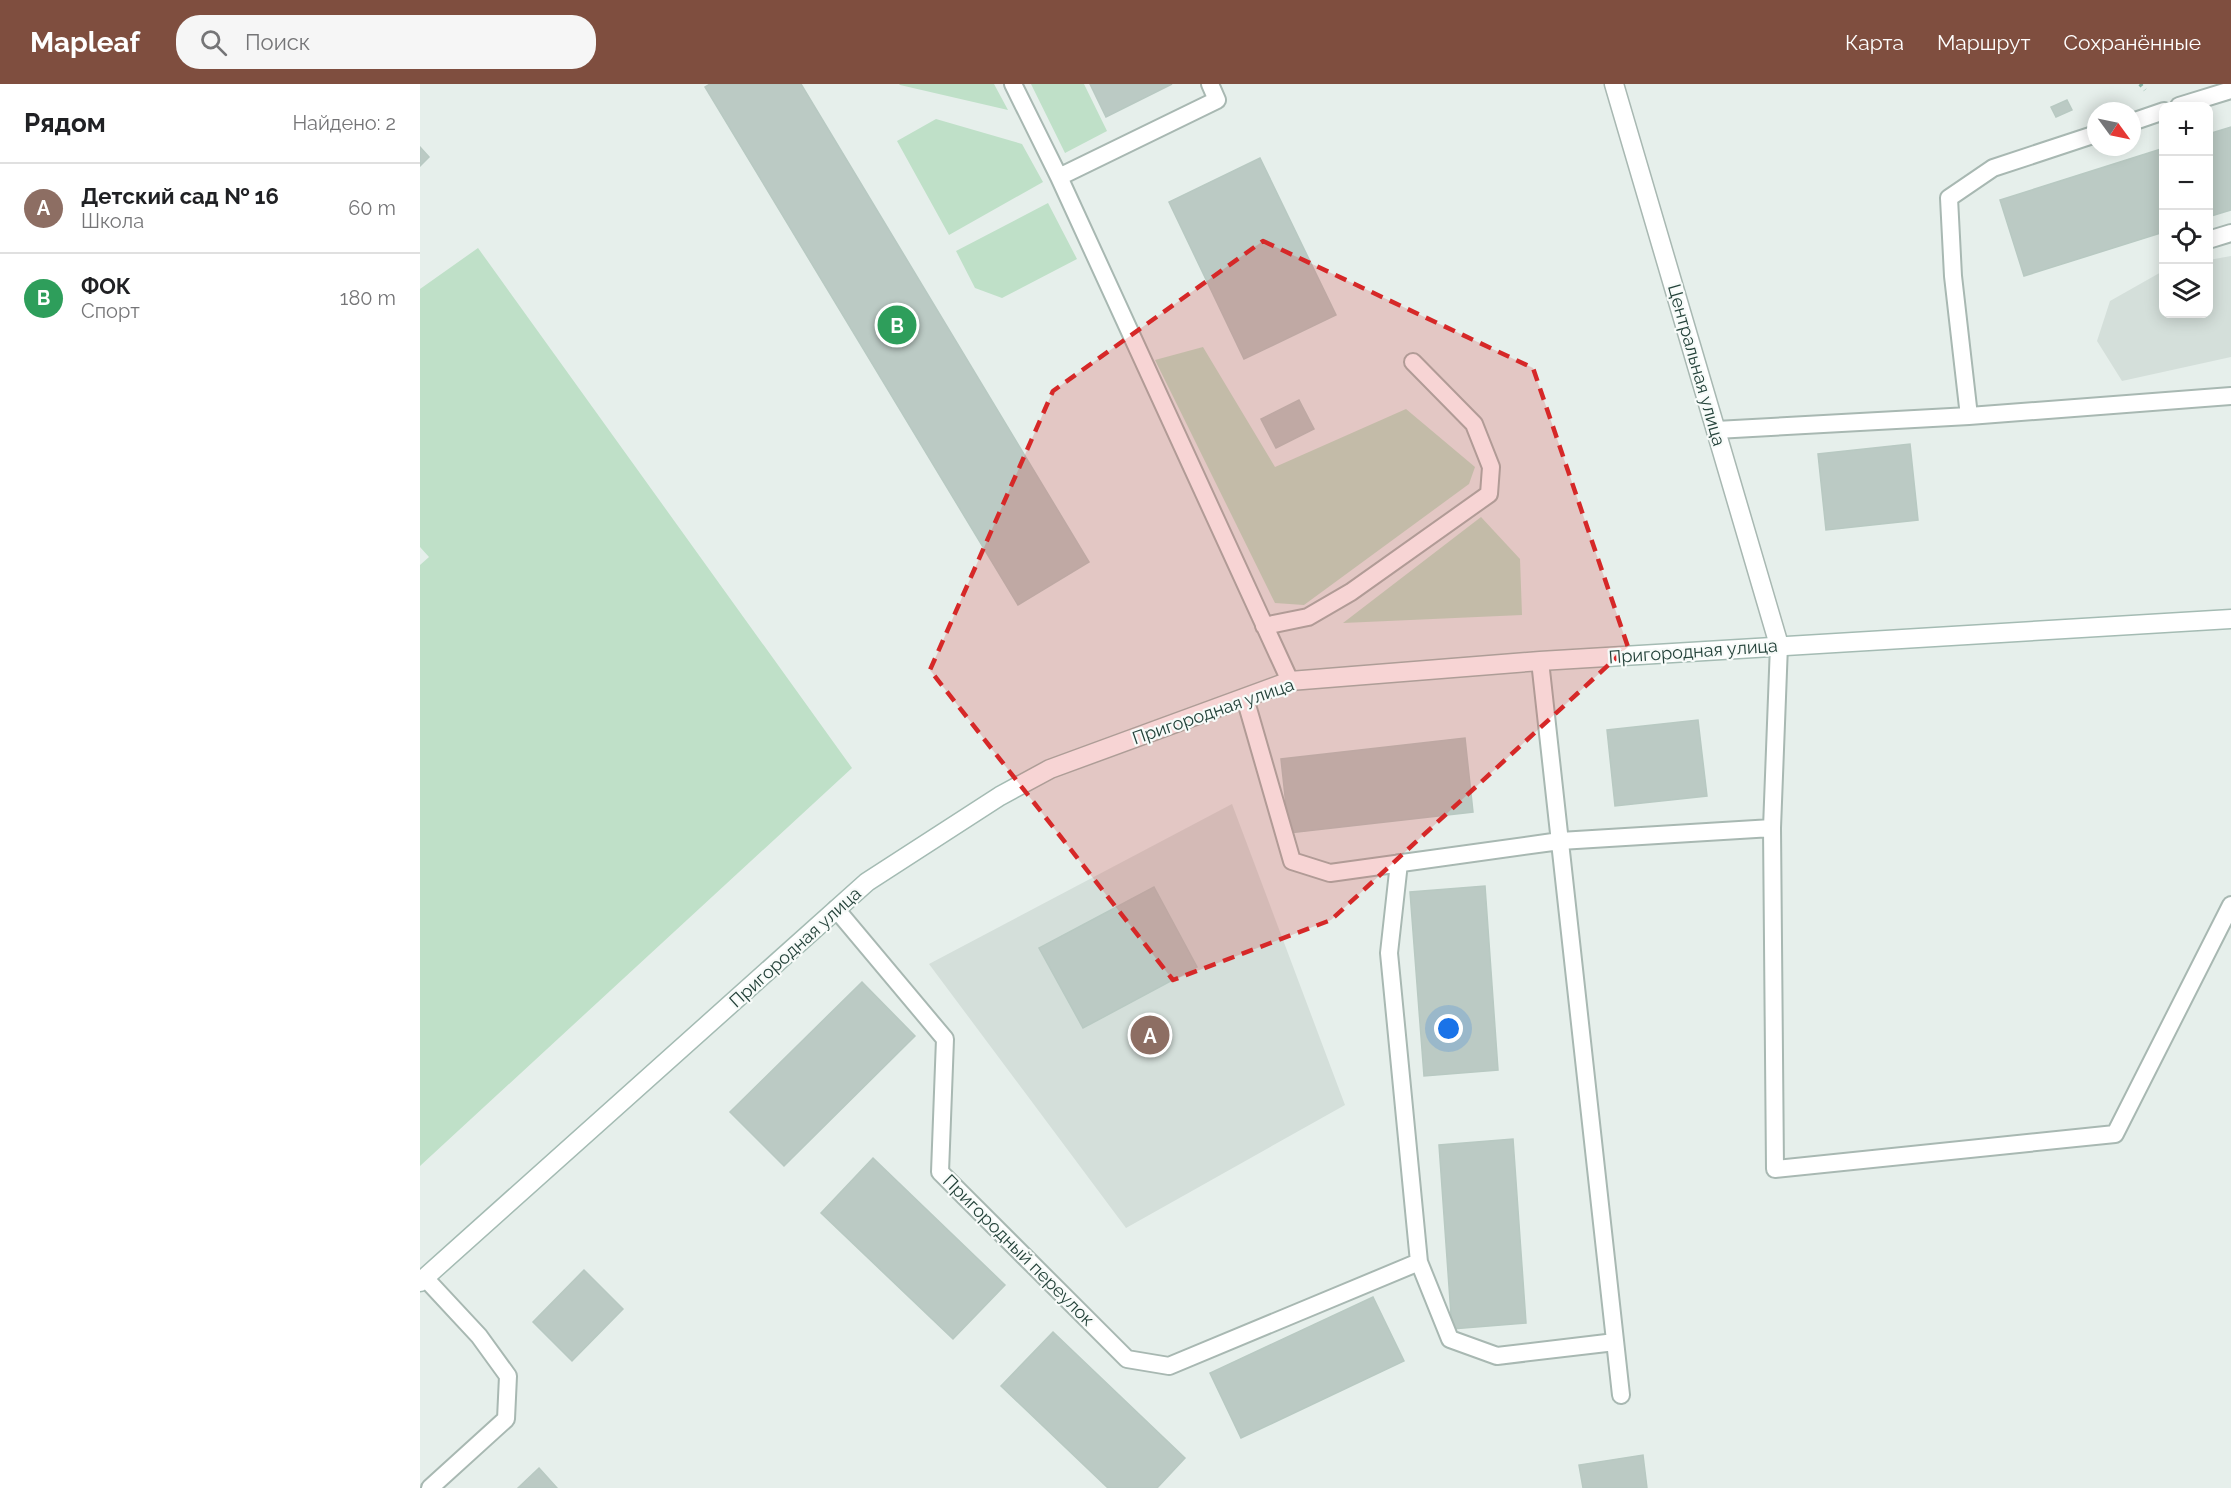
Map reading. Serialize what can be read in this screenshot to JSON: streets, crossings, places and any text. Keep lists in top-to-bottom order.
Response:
{
  "streets": {
    "main road": ["Центральная улица", "Пригородная улица"],
    "lane": ["Пригородный переулок"]
  },
  "crossings": [
    ["Центральная улица", "Пригородная улица"],
    ["Пригородная улица", "Пригородный переулок"]
  ],
  "north": "bottom right",
  "page": {
    "header": "Mapleaf",
    "search": "Поиск",
    "nav": ["Карта", "Маршрут", "Сохранённые"],
    "heading": ["Рядом", "Найдено: 2"],
    "map_buttons": ["+", "−"],
    "list": [
      {
        "mark": "A",
        "name": "Детский сад № 16",
        "note": "Школа",
        "value": "60 m"
      },
      {
        "mark": "B",
        "name": "ФОК",
        "note": "Спорт",
        "value": "180 m"
      }
    ],
    "pins": ["B", "A"]
  }
}
